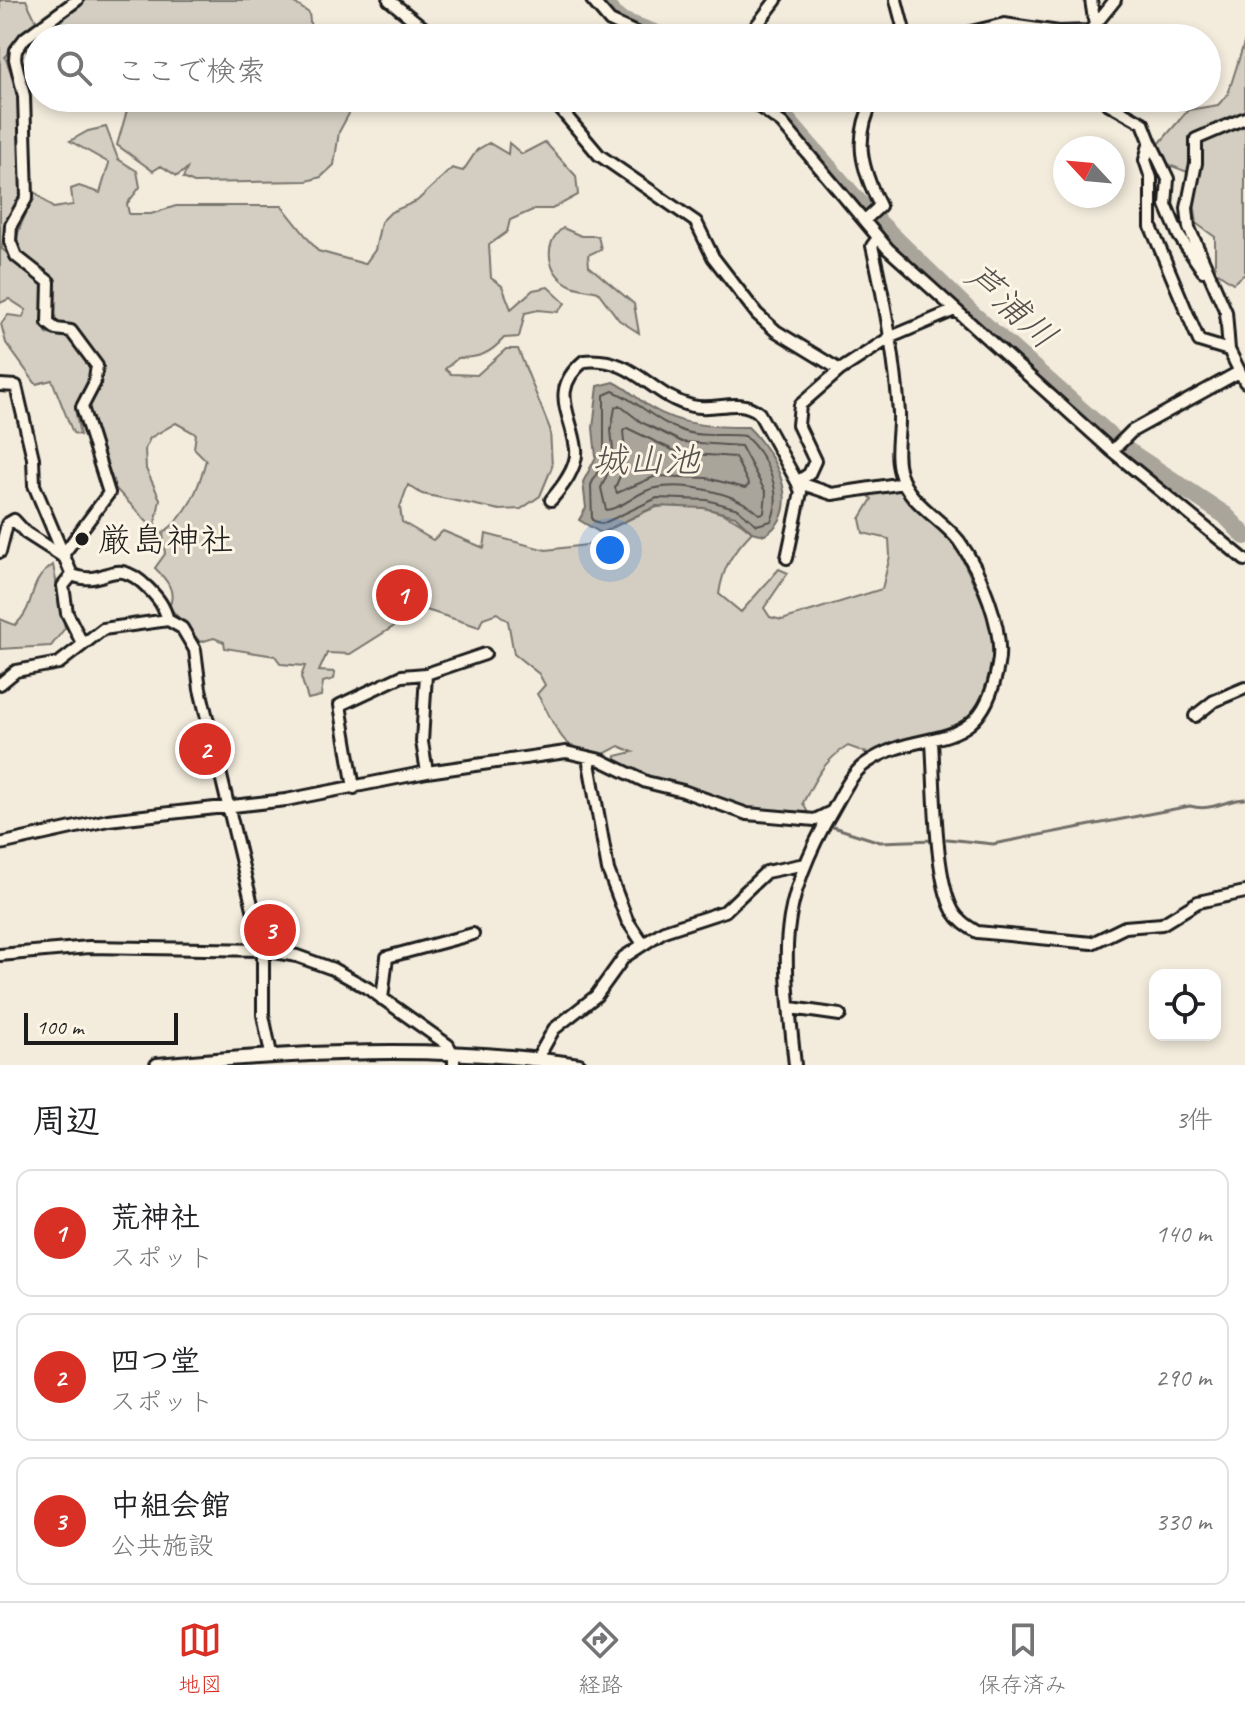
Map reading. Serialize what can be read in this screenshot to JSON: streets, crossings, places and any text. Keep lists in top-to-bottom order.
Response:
{
  "water": ["芦浦川", "城山池"],
  "places": ["厳島神社"],
  "scale_bar": "100 m",
  "north": "top left",
  "page": {
    "search": "ここで検索",
    "pins": ["1", "2", "3"],
    "scale": "100 m",
    "heading": ["周辺", "3件"],
    "list": [
      {
        "mark": "1",
        "name": "荒神社",
        "note": "スポット",
        "value": "140 m"
      },
      {
        "mark": "2",
        "name": "四つ堂",
        "note": "スポット",
        "value": "290 m"
      },
      {
        "mark": "3",
        "name": "中組会館",
        "note": "公共施設",
        "value": "330 m"
      }
    ],
    "nav": ["地図", "経路", "保存済み"]
  }
}
